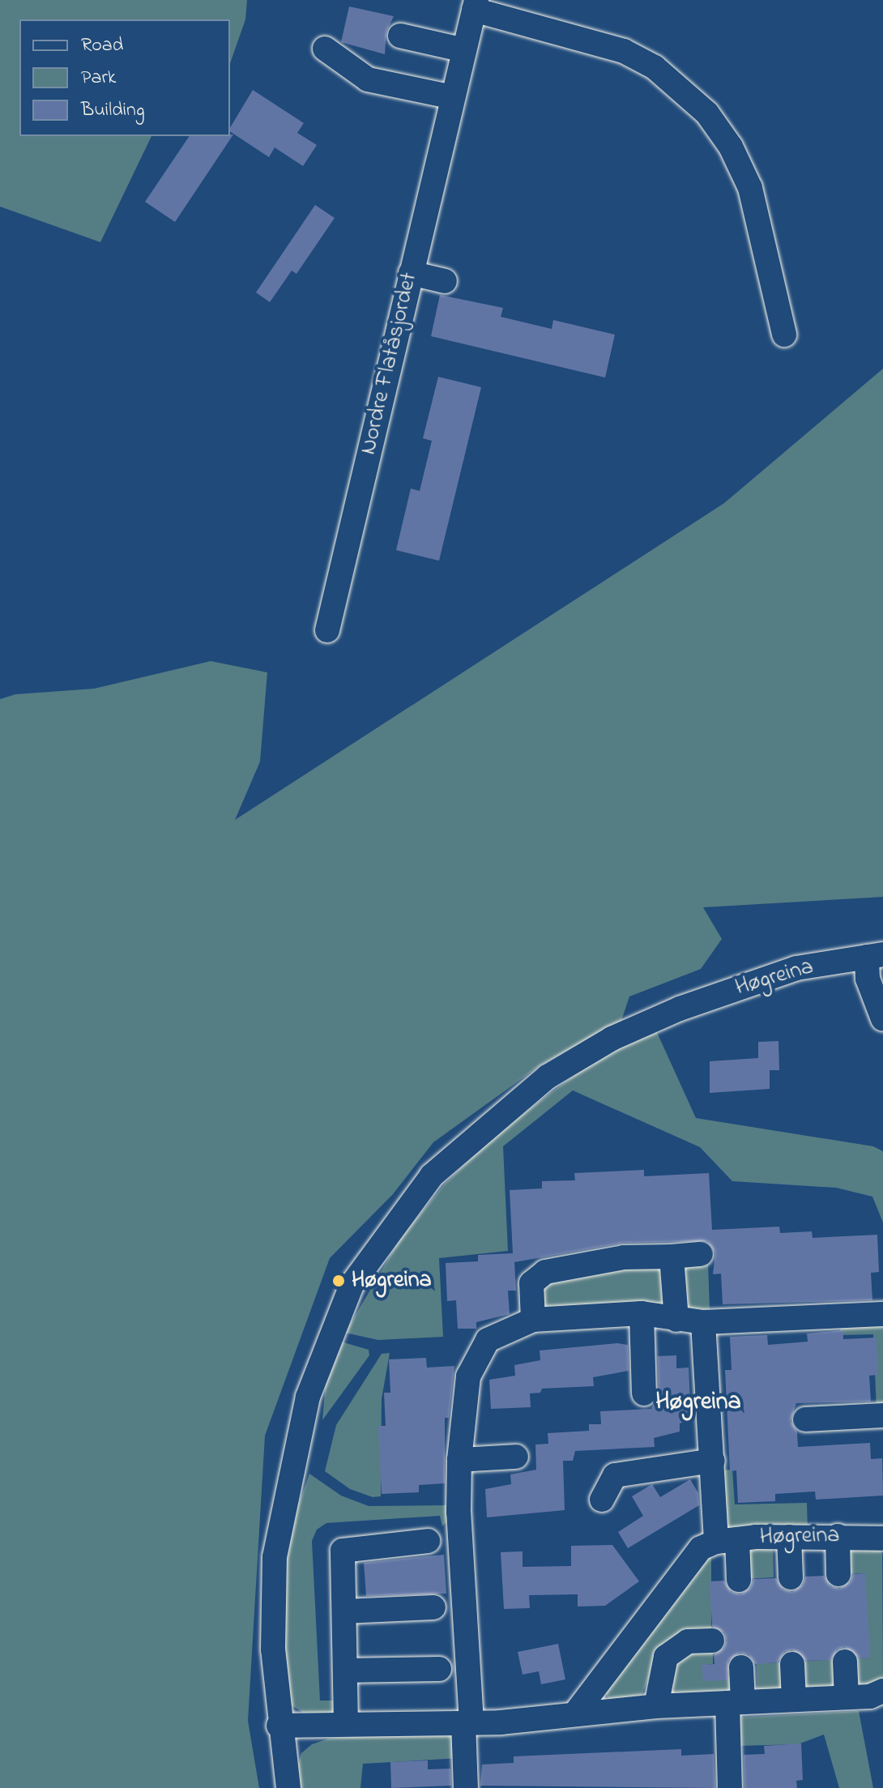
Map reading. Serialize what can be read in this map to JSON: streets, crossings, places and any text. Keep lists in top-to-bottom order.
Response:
{
  "streets": {
    "street": ["Nordre Flatåsjordet", "Høgreina"]
  },
  "districts": ["Høgreina"],
  "places": ["Høgreina"],
  "legend": ["Road", "Park", "Building"]
}
